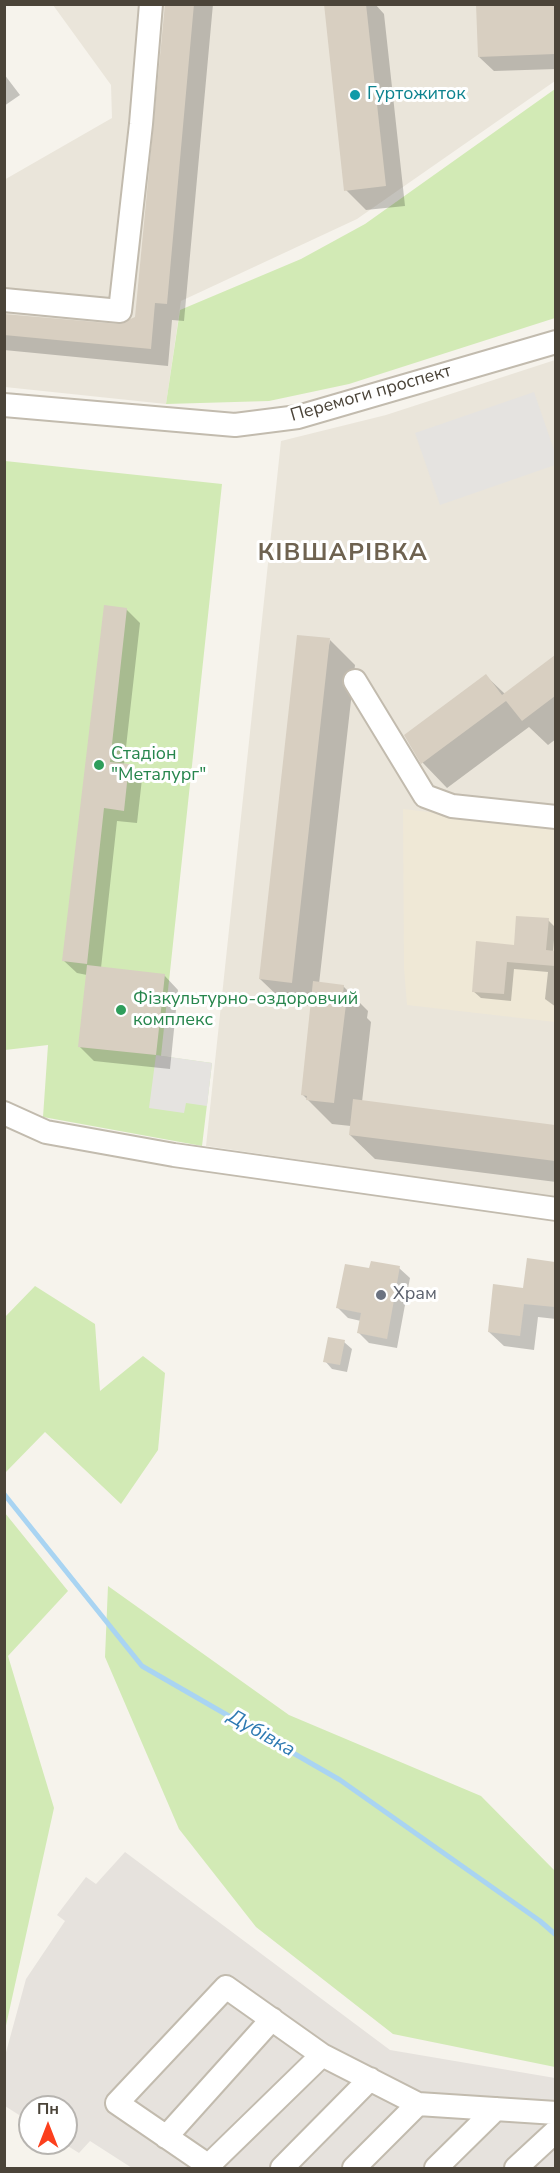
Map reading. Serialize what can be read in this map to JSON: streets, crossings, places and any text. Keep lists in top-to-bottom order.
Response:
{
  "streets": {
    "street": ["Перемоги проспект"]
  },
  "districts": ["КІВШАРІВКА"],
  "water": ["Дубівка"],
  "places": [
    "Гуртожиток",
    "Стадіон \"Металург\"",
    "Фізкультурно-оздоровчий комплекс",
    "Храм"
  ],
  "north": "top"
}
